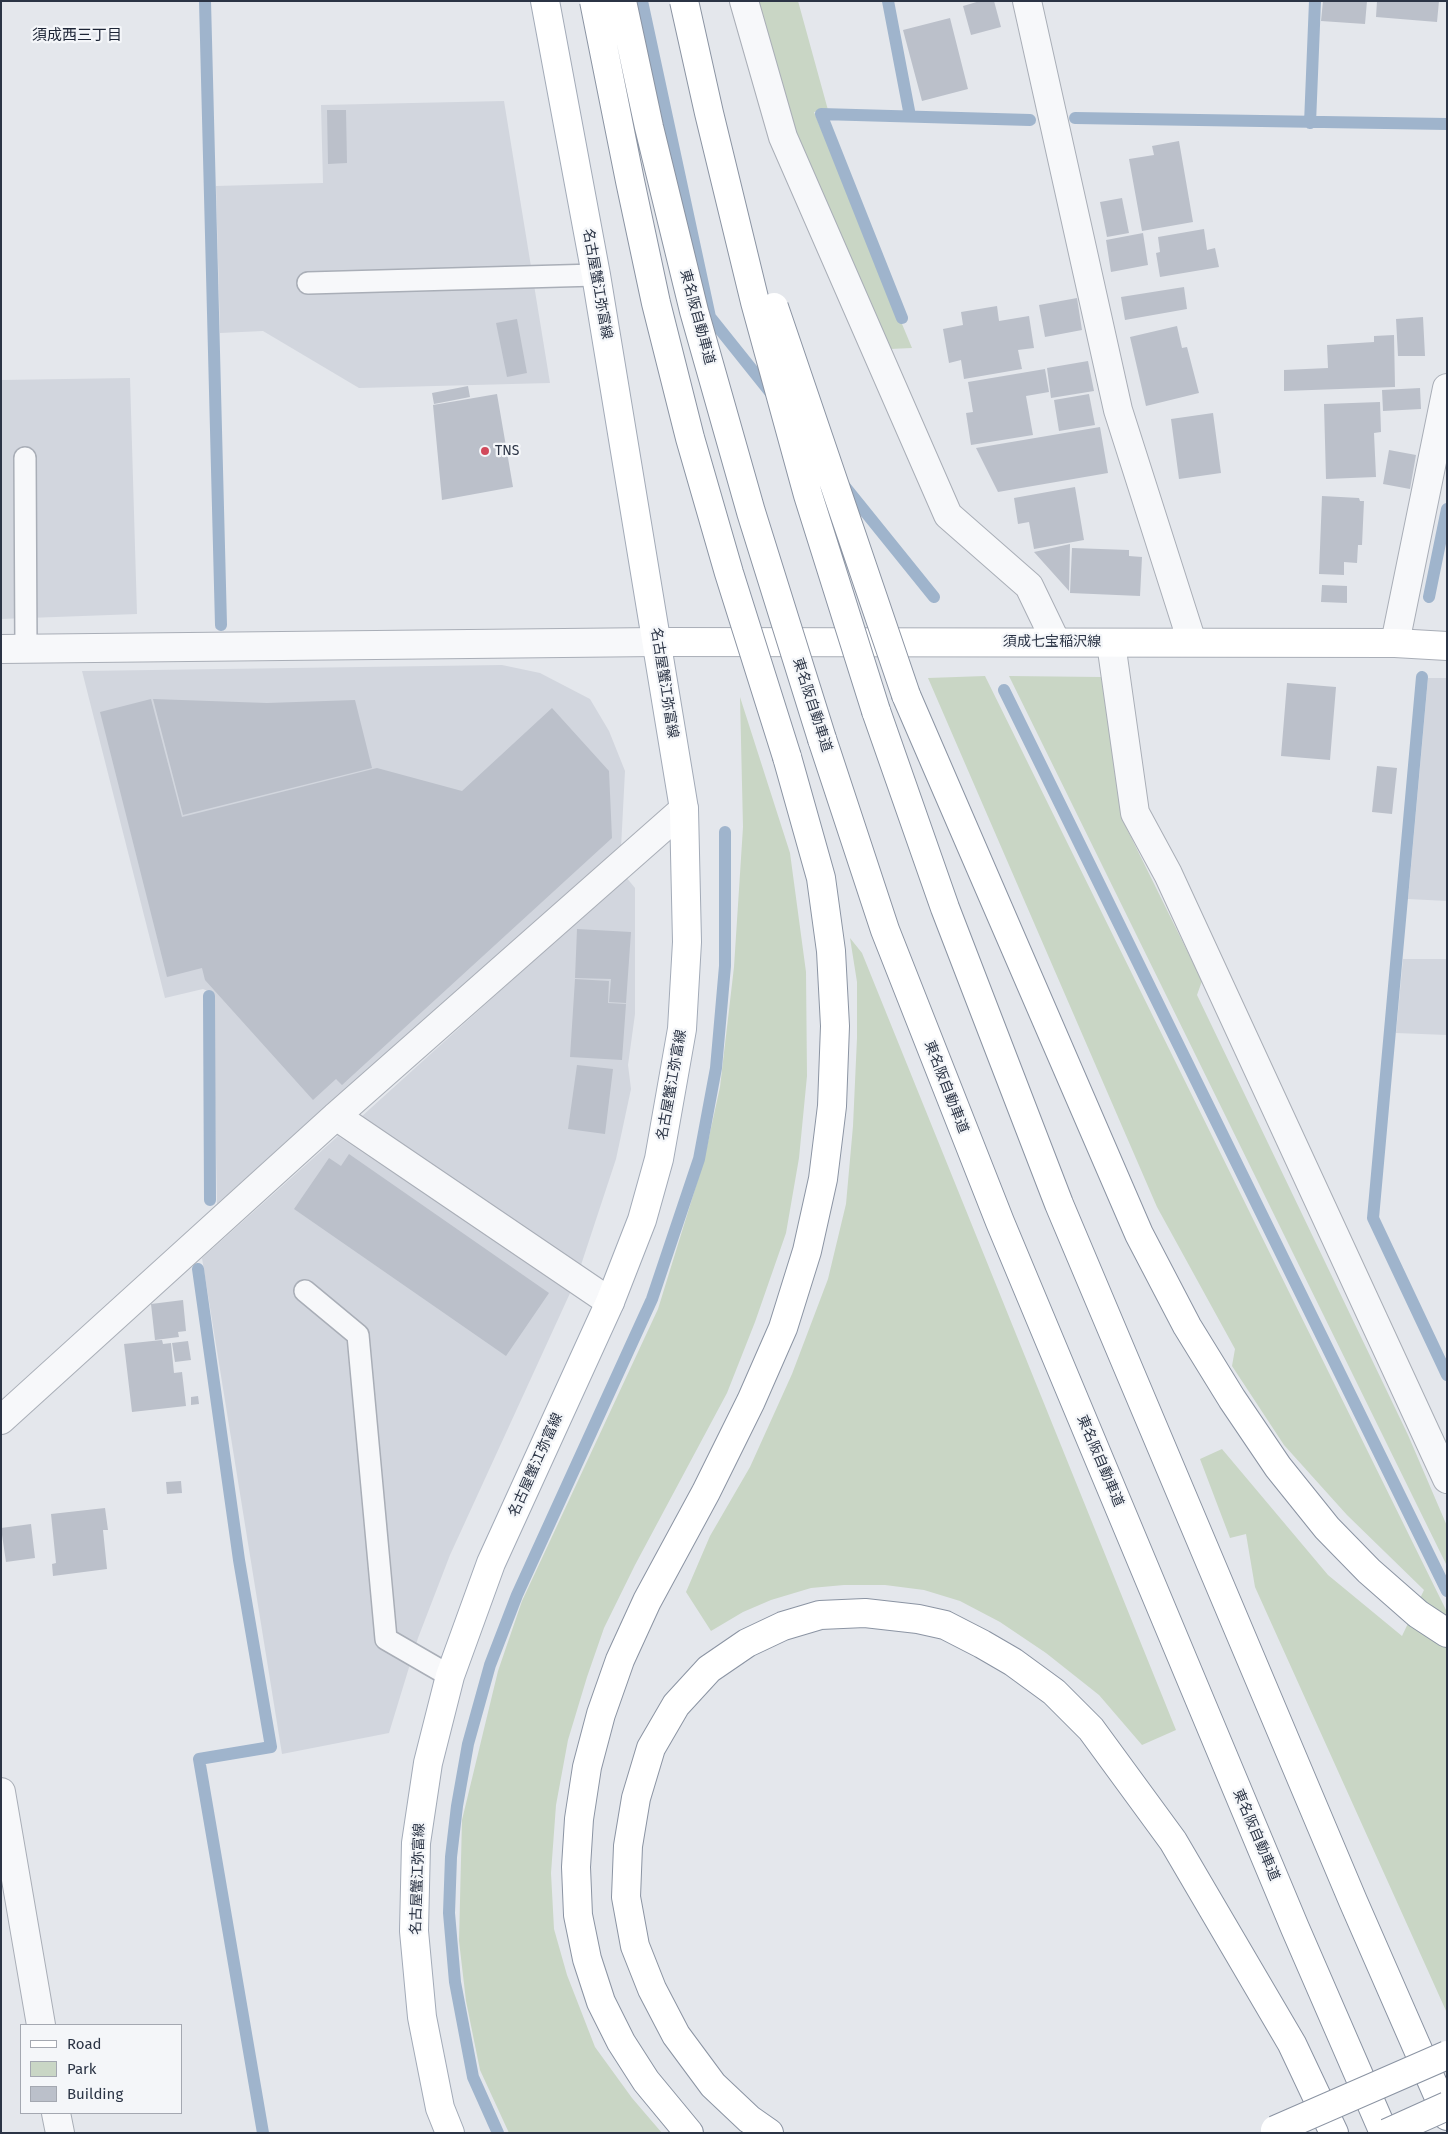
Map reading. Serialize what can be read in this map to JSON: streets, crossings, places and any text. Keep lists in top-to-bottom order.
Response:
{
  "streets": {
    "main road": ["名古屋蟹江弥富線", "東名阪自動車道", "須成七宝稲沢線"]
  },
  "crossings": [
    ["名古屋蟹江弥富線", "須成七宝稲沢線"]
  ],
  "districts": ["須成西三丁目"],
  "places": ["TNS"],
  "legend": ["Road", "Park", "Building"]
}
